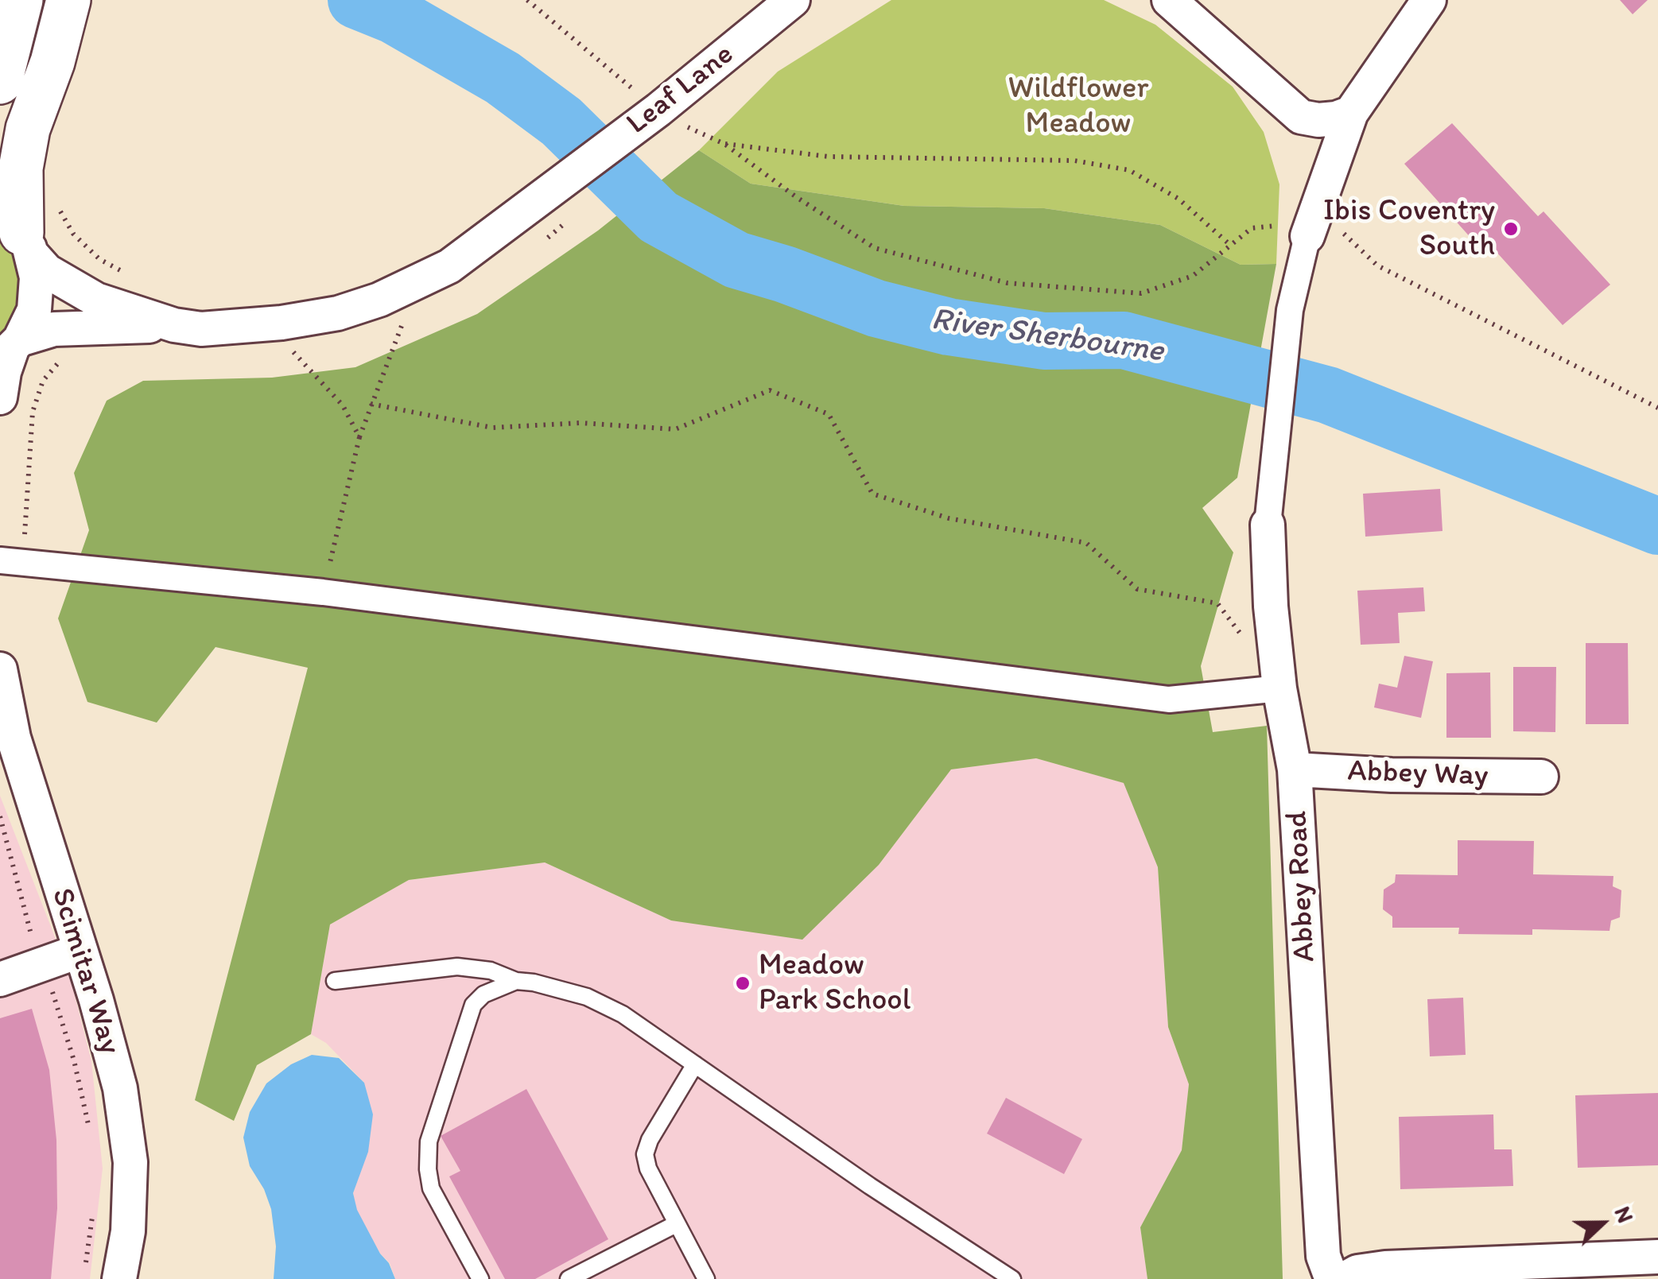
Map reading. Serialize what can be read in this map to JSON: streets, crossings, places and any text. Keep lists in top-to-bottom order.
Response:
{
  "streets": {
    "street": [
      "Leaf Lane",
      "Abbey Way",
      "Abbey Road",
      "Scimitar Way"
    ]
  },
  "crossings": [
    ["Abbey Way", "Abbey Road"]
  ],
  "water": ["River Sherbourne"],
  "parks": ["Wildflower Meadow"],
  "places": ["Ibis Coventry South", "Meadow Park School"],
  "north": "right"
}
